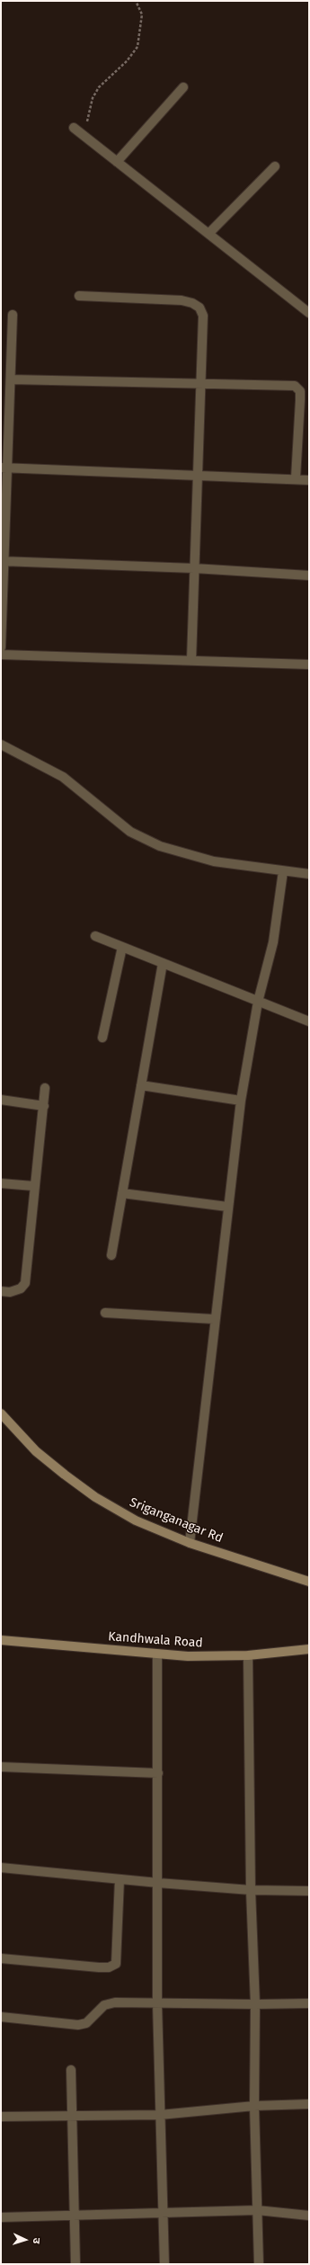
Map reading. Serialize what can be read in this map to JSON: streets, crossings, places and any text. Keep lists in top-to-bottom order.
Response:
{
  "streets": {
    "main road": ["Sriganganagar Rd", "Kandhwala Road"]
  },
  "north": "right"
}
